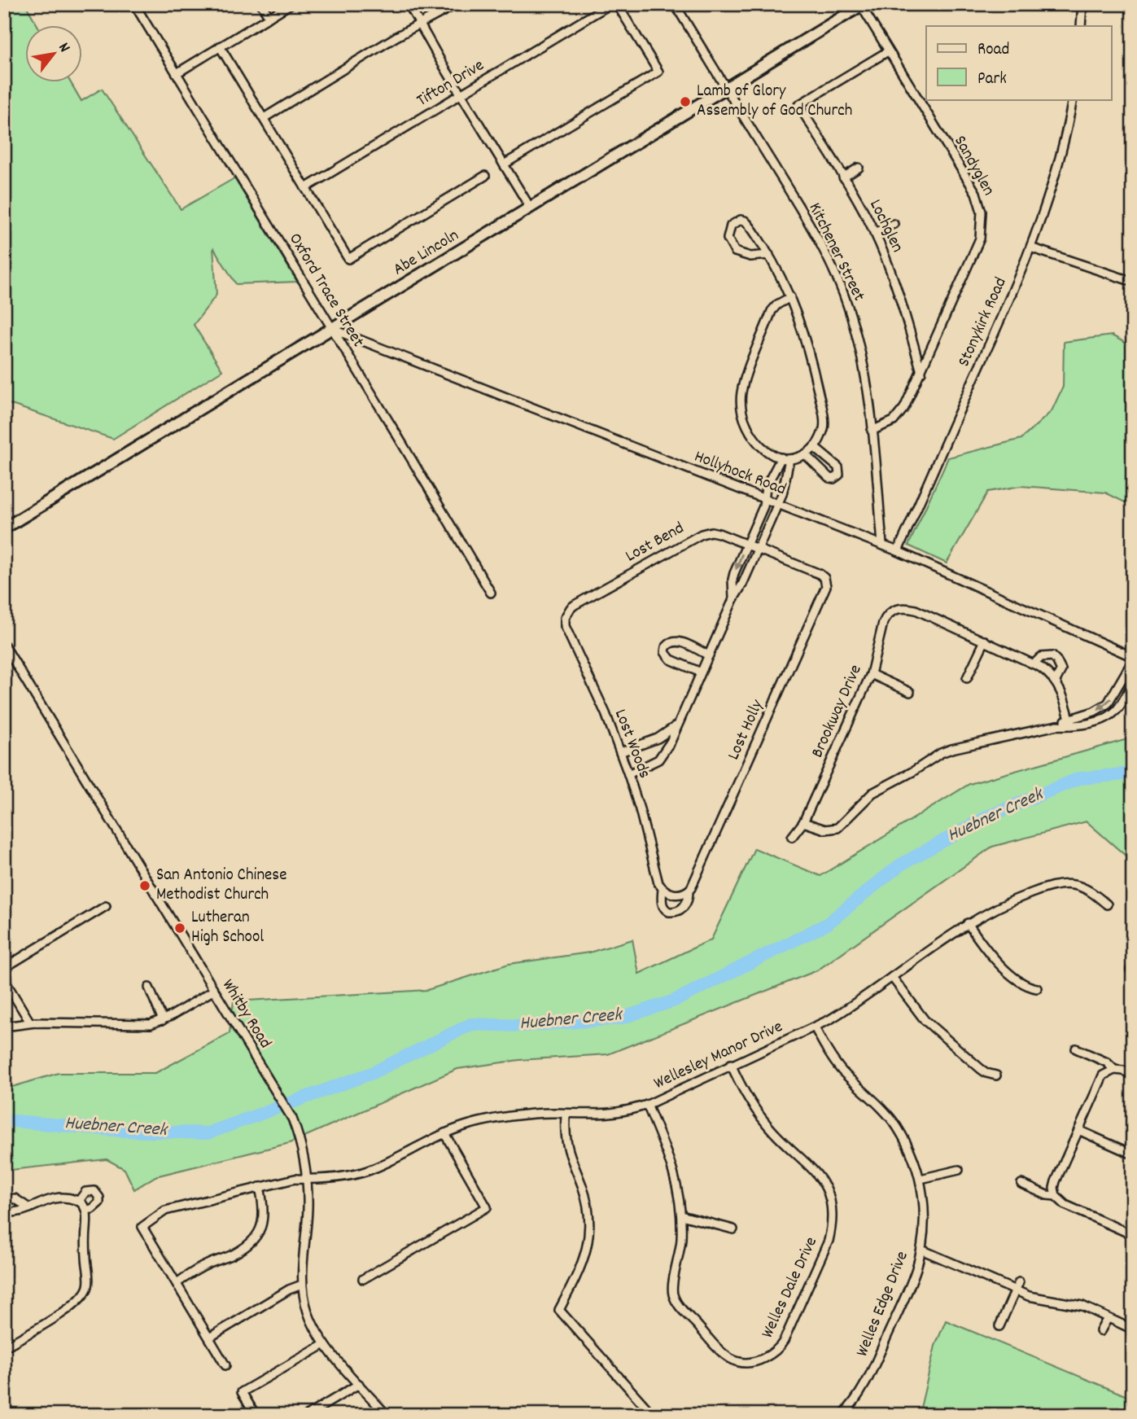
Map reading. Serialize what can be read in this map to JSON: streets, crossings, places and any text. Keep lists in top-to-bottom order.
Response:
{
  "streets": {
    "street": [
      "Tifton Drive",
      "Sandyglen",
      "Lochglen",
      "Kitchener Street",
      "Abe Lincoln",
      "Oxford Trace Street",
      "Stonykirk Road",
      "Hollyhock Road",
      "Lost Bend",
      "Brookway Drive",
      "Lost Holly",
      "Lost Woods",
      "Whitby Road",
      "Wellesley Manor Drive",
      "Welles Dale Drive",
      "Welles Edge Drive"
    ]
  },
  "crossings": [
    ["Sandyglen", "Lochglen"],
    ["Sandyglen", "Kitchener Street"],
    ["Sandyglen", "Abe Lincoln"],
    ["Kitchener Street", "Abe Lincoln"],
    ["Kitchener Street", "Hollyhock Road"],
    ["Abe Lincoln", "Oxford Trace Street"],
    ["Abe Lincoln", "Hollyhock Road"],
    ["Oxford Trace Street", "Hollyhock Road"],
    ["Stonykirk Road", "Hollyhock Road"],
    ["Lost Bend", "Lost Holly"],
    ["Lost Bend", "Lost Woods"],
    ["Lost Holly", "Lost Woods"],
    ["Whitby Road", "Wellesley Manor Drive"],
    ["Wellesley Manor Drive", "Welles Dale Drive"],
    ["Wellesley Manor Drive", "Welles Edge Drive"]
  ],
  "water": ["Huebner Creek"],
  "places": ["Lamb of Glory Assembly of God Church", "San Antonio Chinese Methodist Church", "Lutheran High School"],
  "legend": ["Road", "Park"],
  "north": "top right"
}
